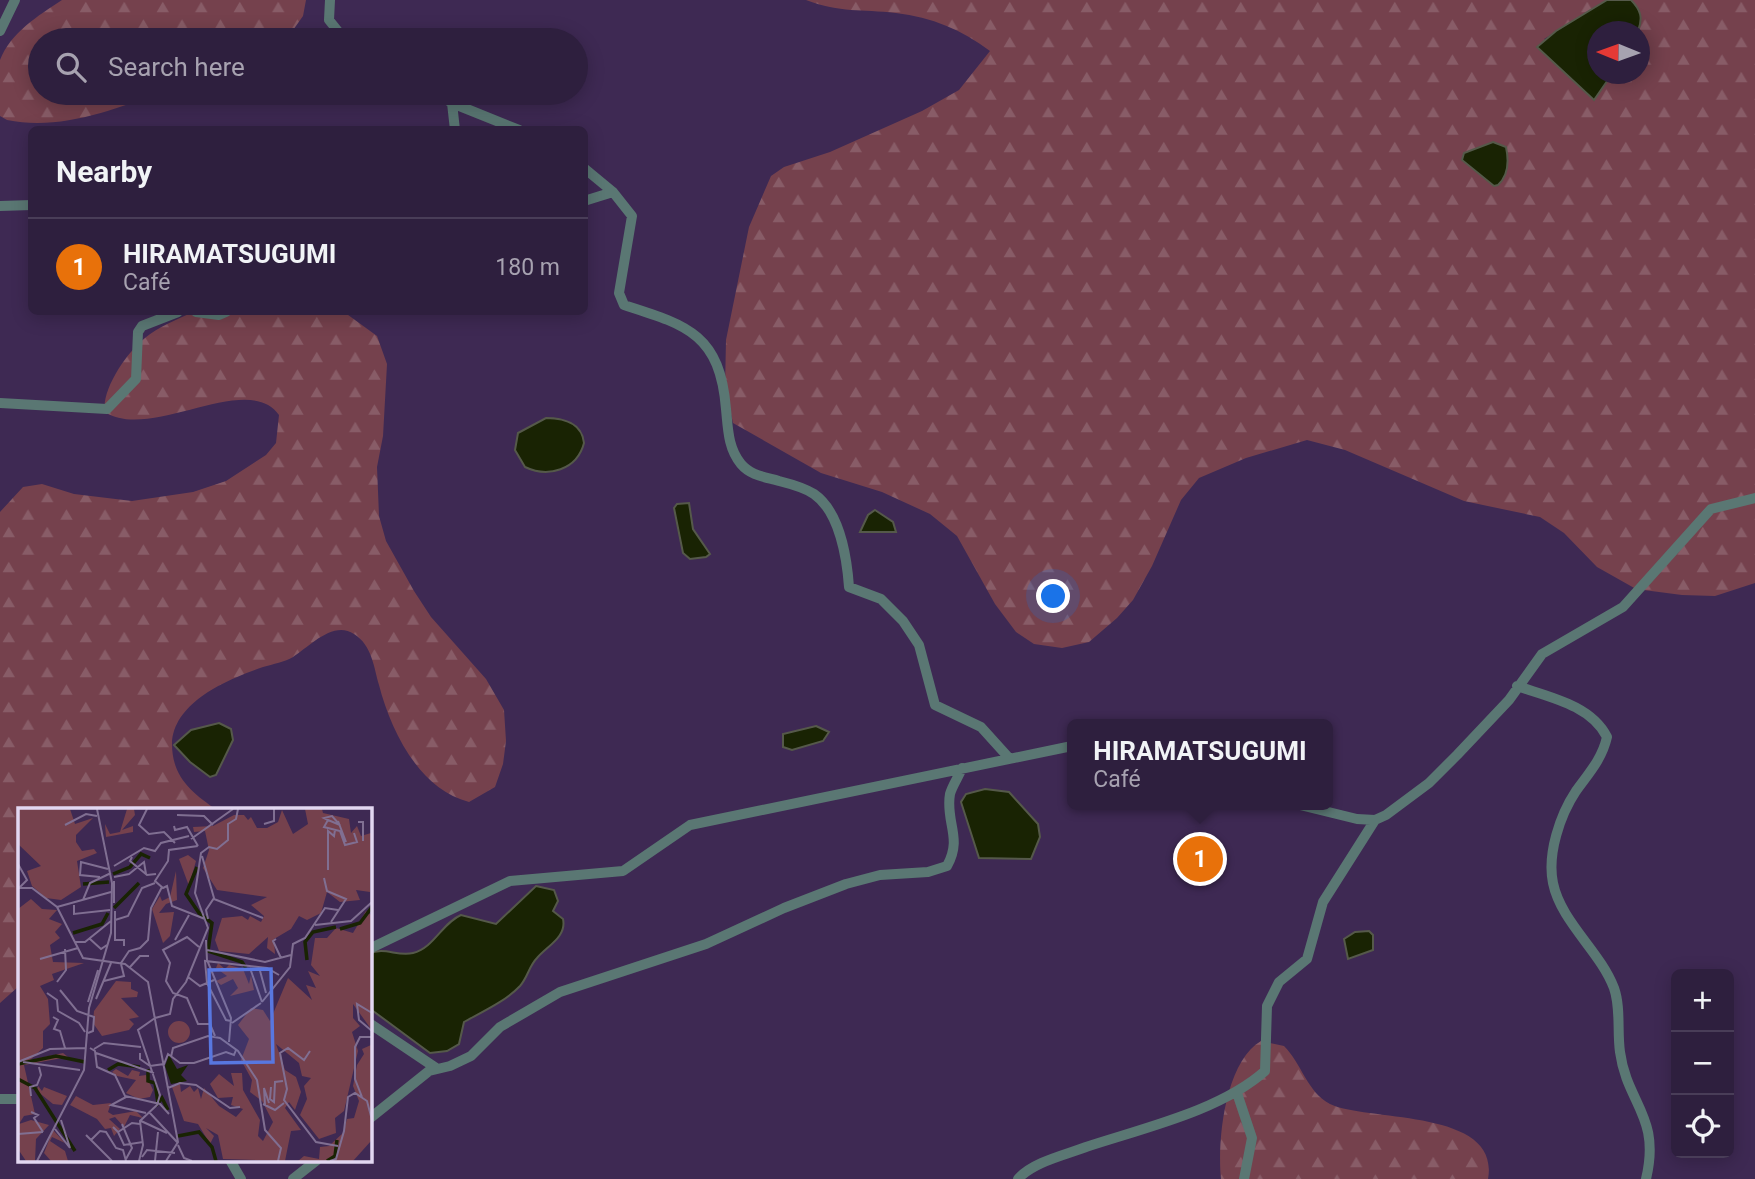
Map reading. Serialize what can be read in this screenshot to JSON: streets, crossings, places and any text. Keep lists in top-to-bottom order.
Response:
{
  "north": "left",
  "page": {
    "search": "Search here",
    "heading": "Nearby",
    "list": [
      {
        "mark": "1",
        "name": "HIRAMATSUGUMI",
        "note": "Café",
        "value": "180 m"
      }
    ],
    "popup": ["HIRAMATSUGUMI", "Café"],
    "pins": "1",
    "map_buttons": ["+", "−"]
  }
}
